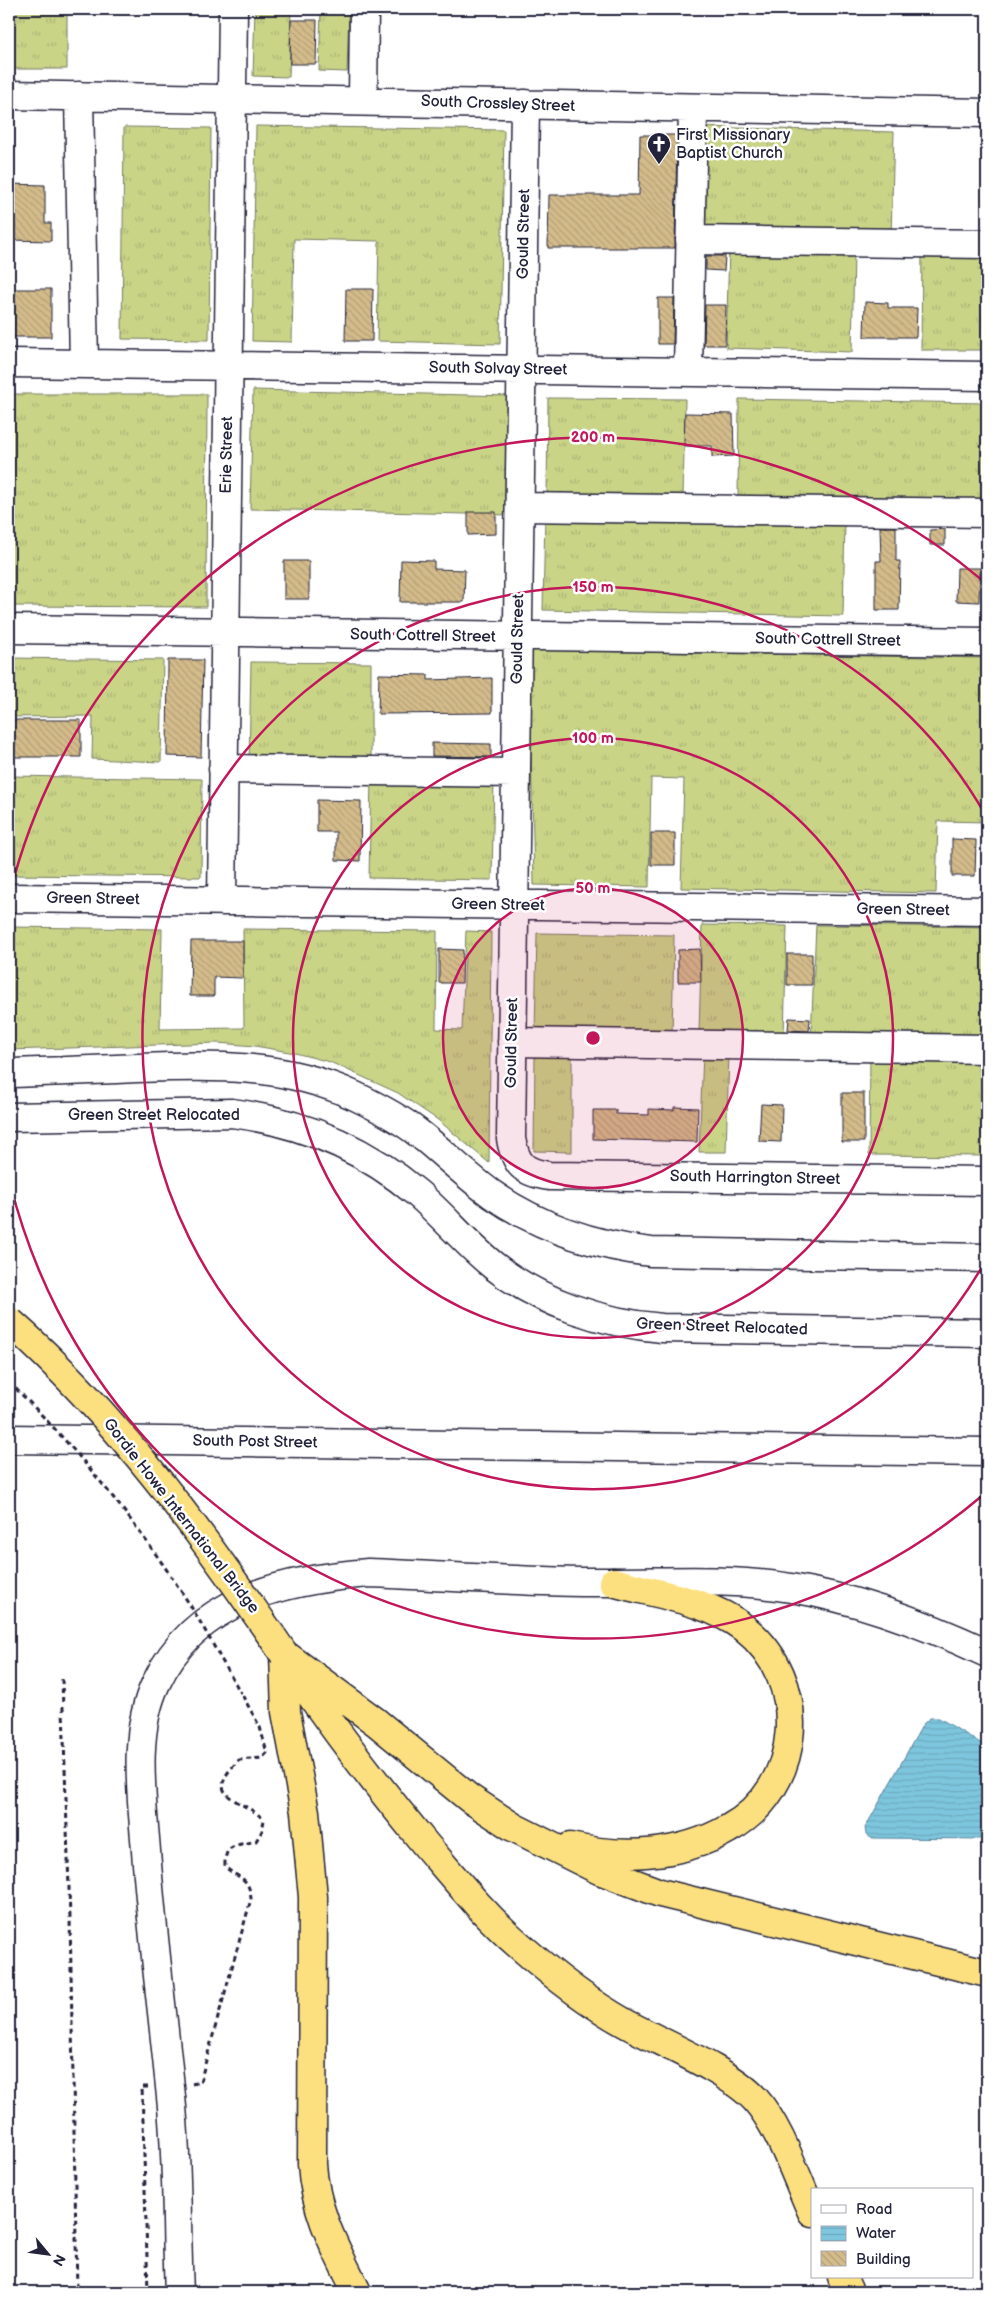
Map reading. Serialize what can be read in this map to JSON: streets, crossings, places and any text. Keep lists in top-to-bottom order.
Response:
{
  "streets": {
    "highway": ["Gordie Howe International Bridge"],
    "street": [
      "South Crossley Street",
      "Gould Street",
      "South Solvay Street",
      "Erie Street",
      "South Cottrell Street",
      "Green Street",
      "Green Street Relocated",
      "South Harrington Street",
      "South Post Street"
    ]
  },
  "crossings": [
    ["South Crossley Street", "Gould Street"],
    ["South Crossley Street", "Erie Street"],
    ["Gould Street", "South Solvay Street"],
    ["Gould Street", "South Cottrell Street"],
    ["Gould Street", "Green Street"],
    ["Gould Street", "South Harrington Street"],
    ["South Solvay Street", "Erie Street"],
    ["Erie Street", "South Cottrell Street"],
    ["Erie Street", "Green Street"]
  ],
  "places": {
    "church": ["First Missionary Baptist Church"]
  },
  "legend": ["Road", "Water", "Building"],
  "north": "bottom right",
  "rings": [
    "200 m",
    "150 m",
    "100 m",
    "50 m"
  ]
}
